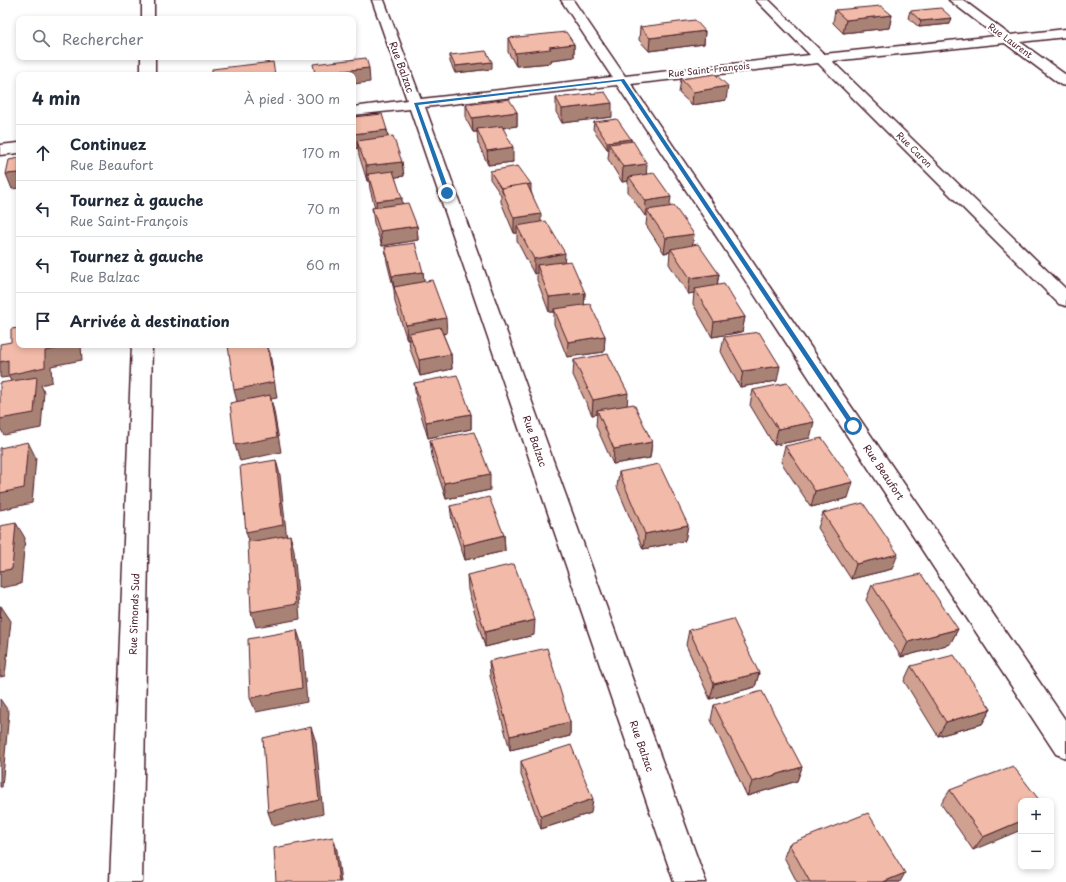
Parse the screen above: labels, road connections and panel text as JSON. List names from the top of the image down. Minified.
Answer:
{"streets":{"street":["Rue Laurent","Rue Balzac","Rue Saint-François","Rue Caron","Rue Beaufort","Rue Simonds Sud"]},"crossings":[["Rue Laurent","Rue Saint-François"],["Rue Balzac","Rue Saint-François"],["Rue Saint-François","Rue Caron"],["Rue Saint-François","Rue Beaufort"]],"page":{"search":"Rechercher","heading":["4 min","À pied · 300 m"],"list":[["Continuez","Rue Beaufort","170 m"],["Tournez à gauche","Rue Saint-François","70 m"],["Tournez à gauche","Rue Balzac","60 m"],"Arrivée à destination"],"map_buttons":["+","−"]}}
